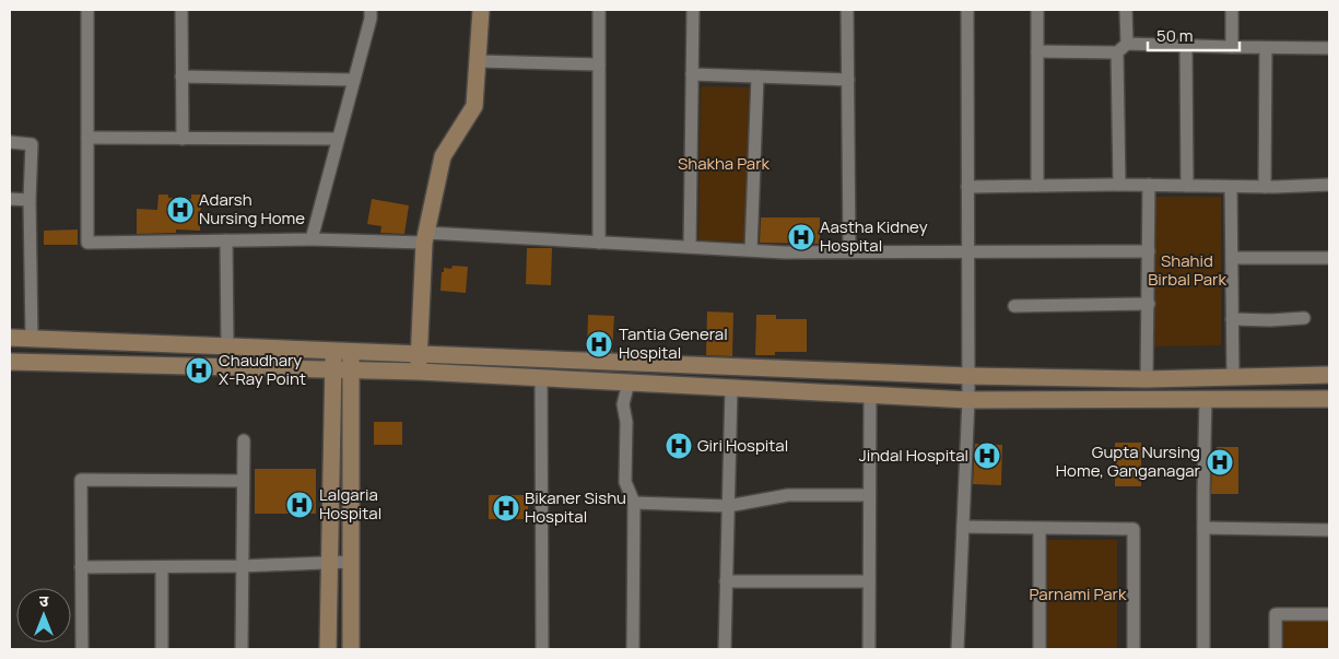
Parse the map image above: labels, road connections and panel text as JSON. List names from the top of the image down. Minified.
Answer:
{"parks":["Shakha Park","Shahid Birbal Park","Parnami Park"],"places":{"hospital":["Adarsh Nursing Home","Aastha Kidney Hospital","Tantia General Hospital","Chaudhary X-Ray Point","Giri Hospital","Jindal Hospital","Gupta Nursing Home, Ganganagar","Lalgaria Hospital","Bikaner Sishu Hospital"]},"scale_bar":"50 m","north":"top"}
